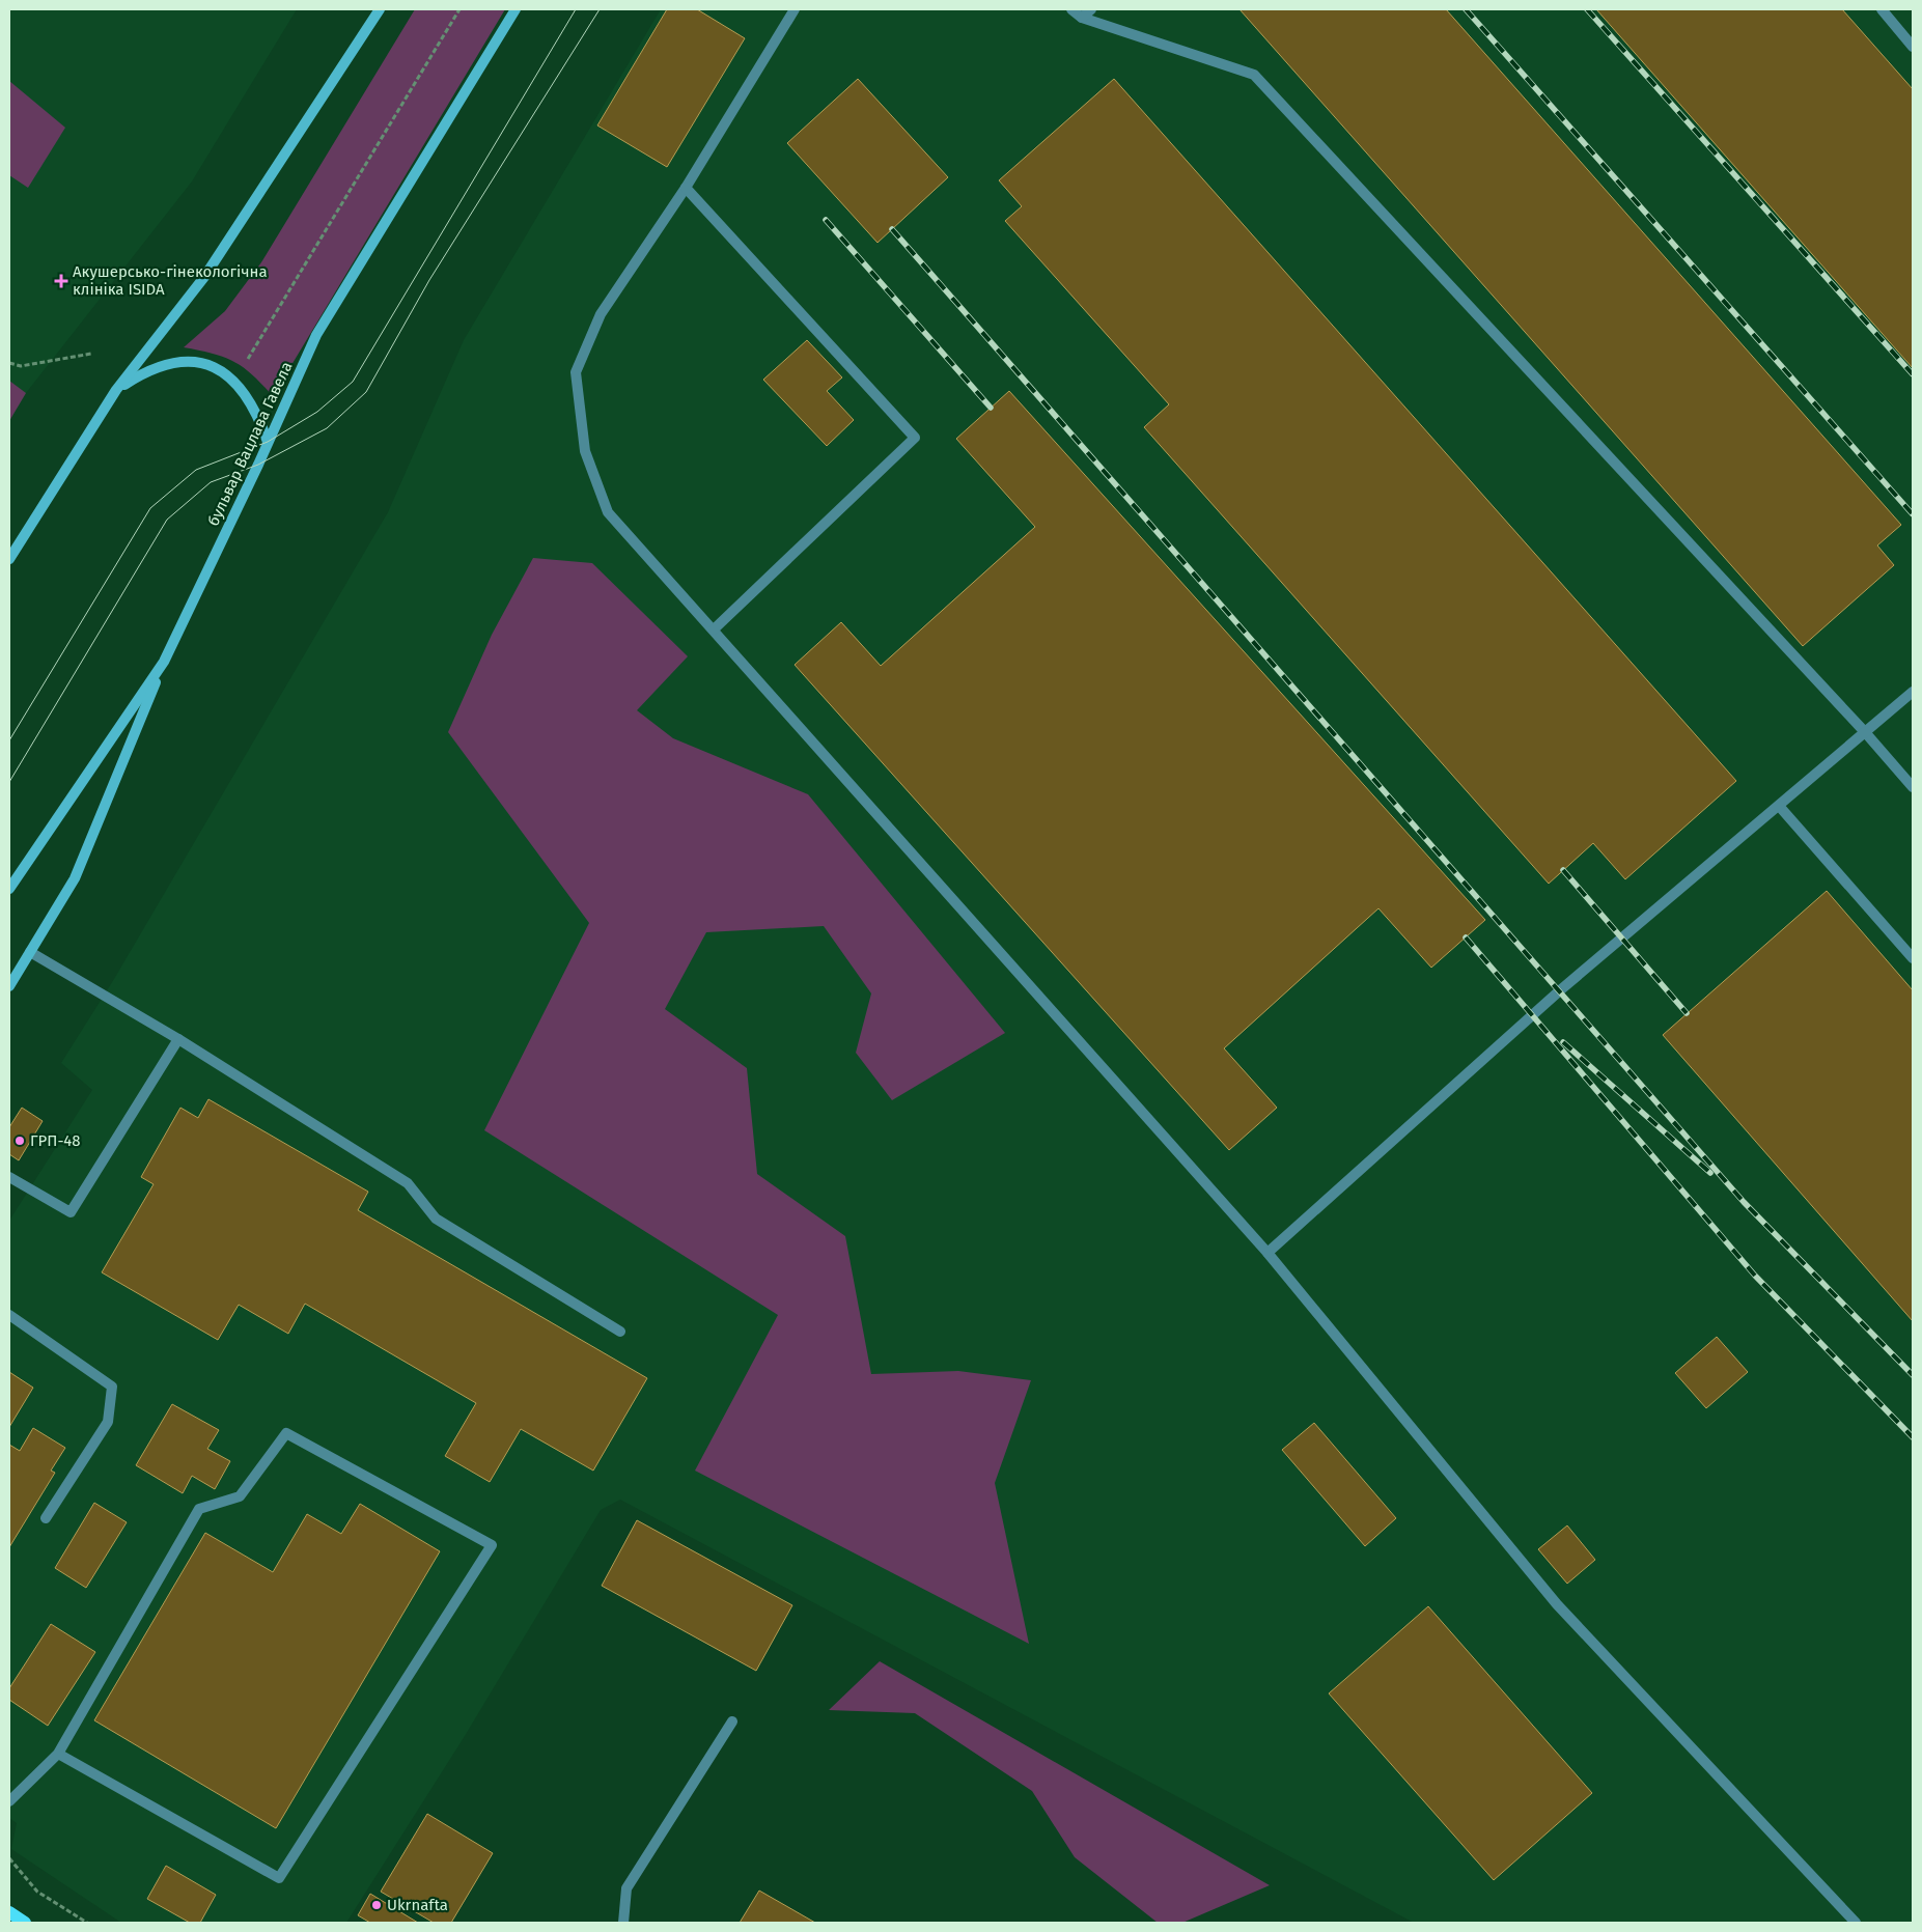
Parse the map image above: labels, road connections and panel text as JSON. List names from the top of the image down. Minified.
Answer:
{"streets":{"main road":["бульвар Вацлава Гавела"]},"places":{"health":["Акушерсько-гінекологічна клініка ISIDA"],"other":["ГРП-48","Ukrnafta"]}}
